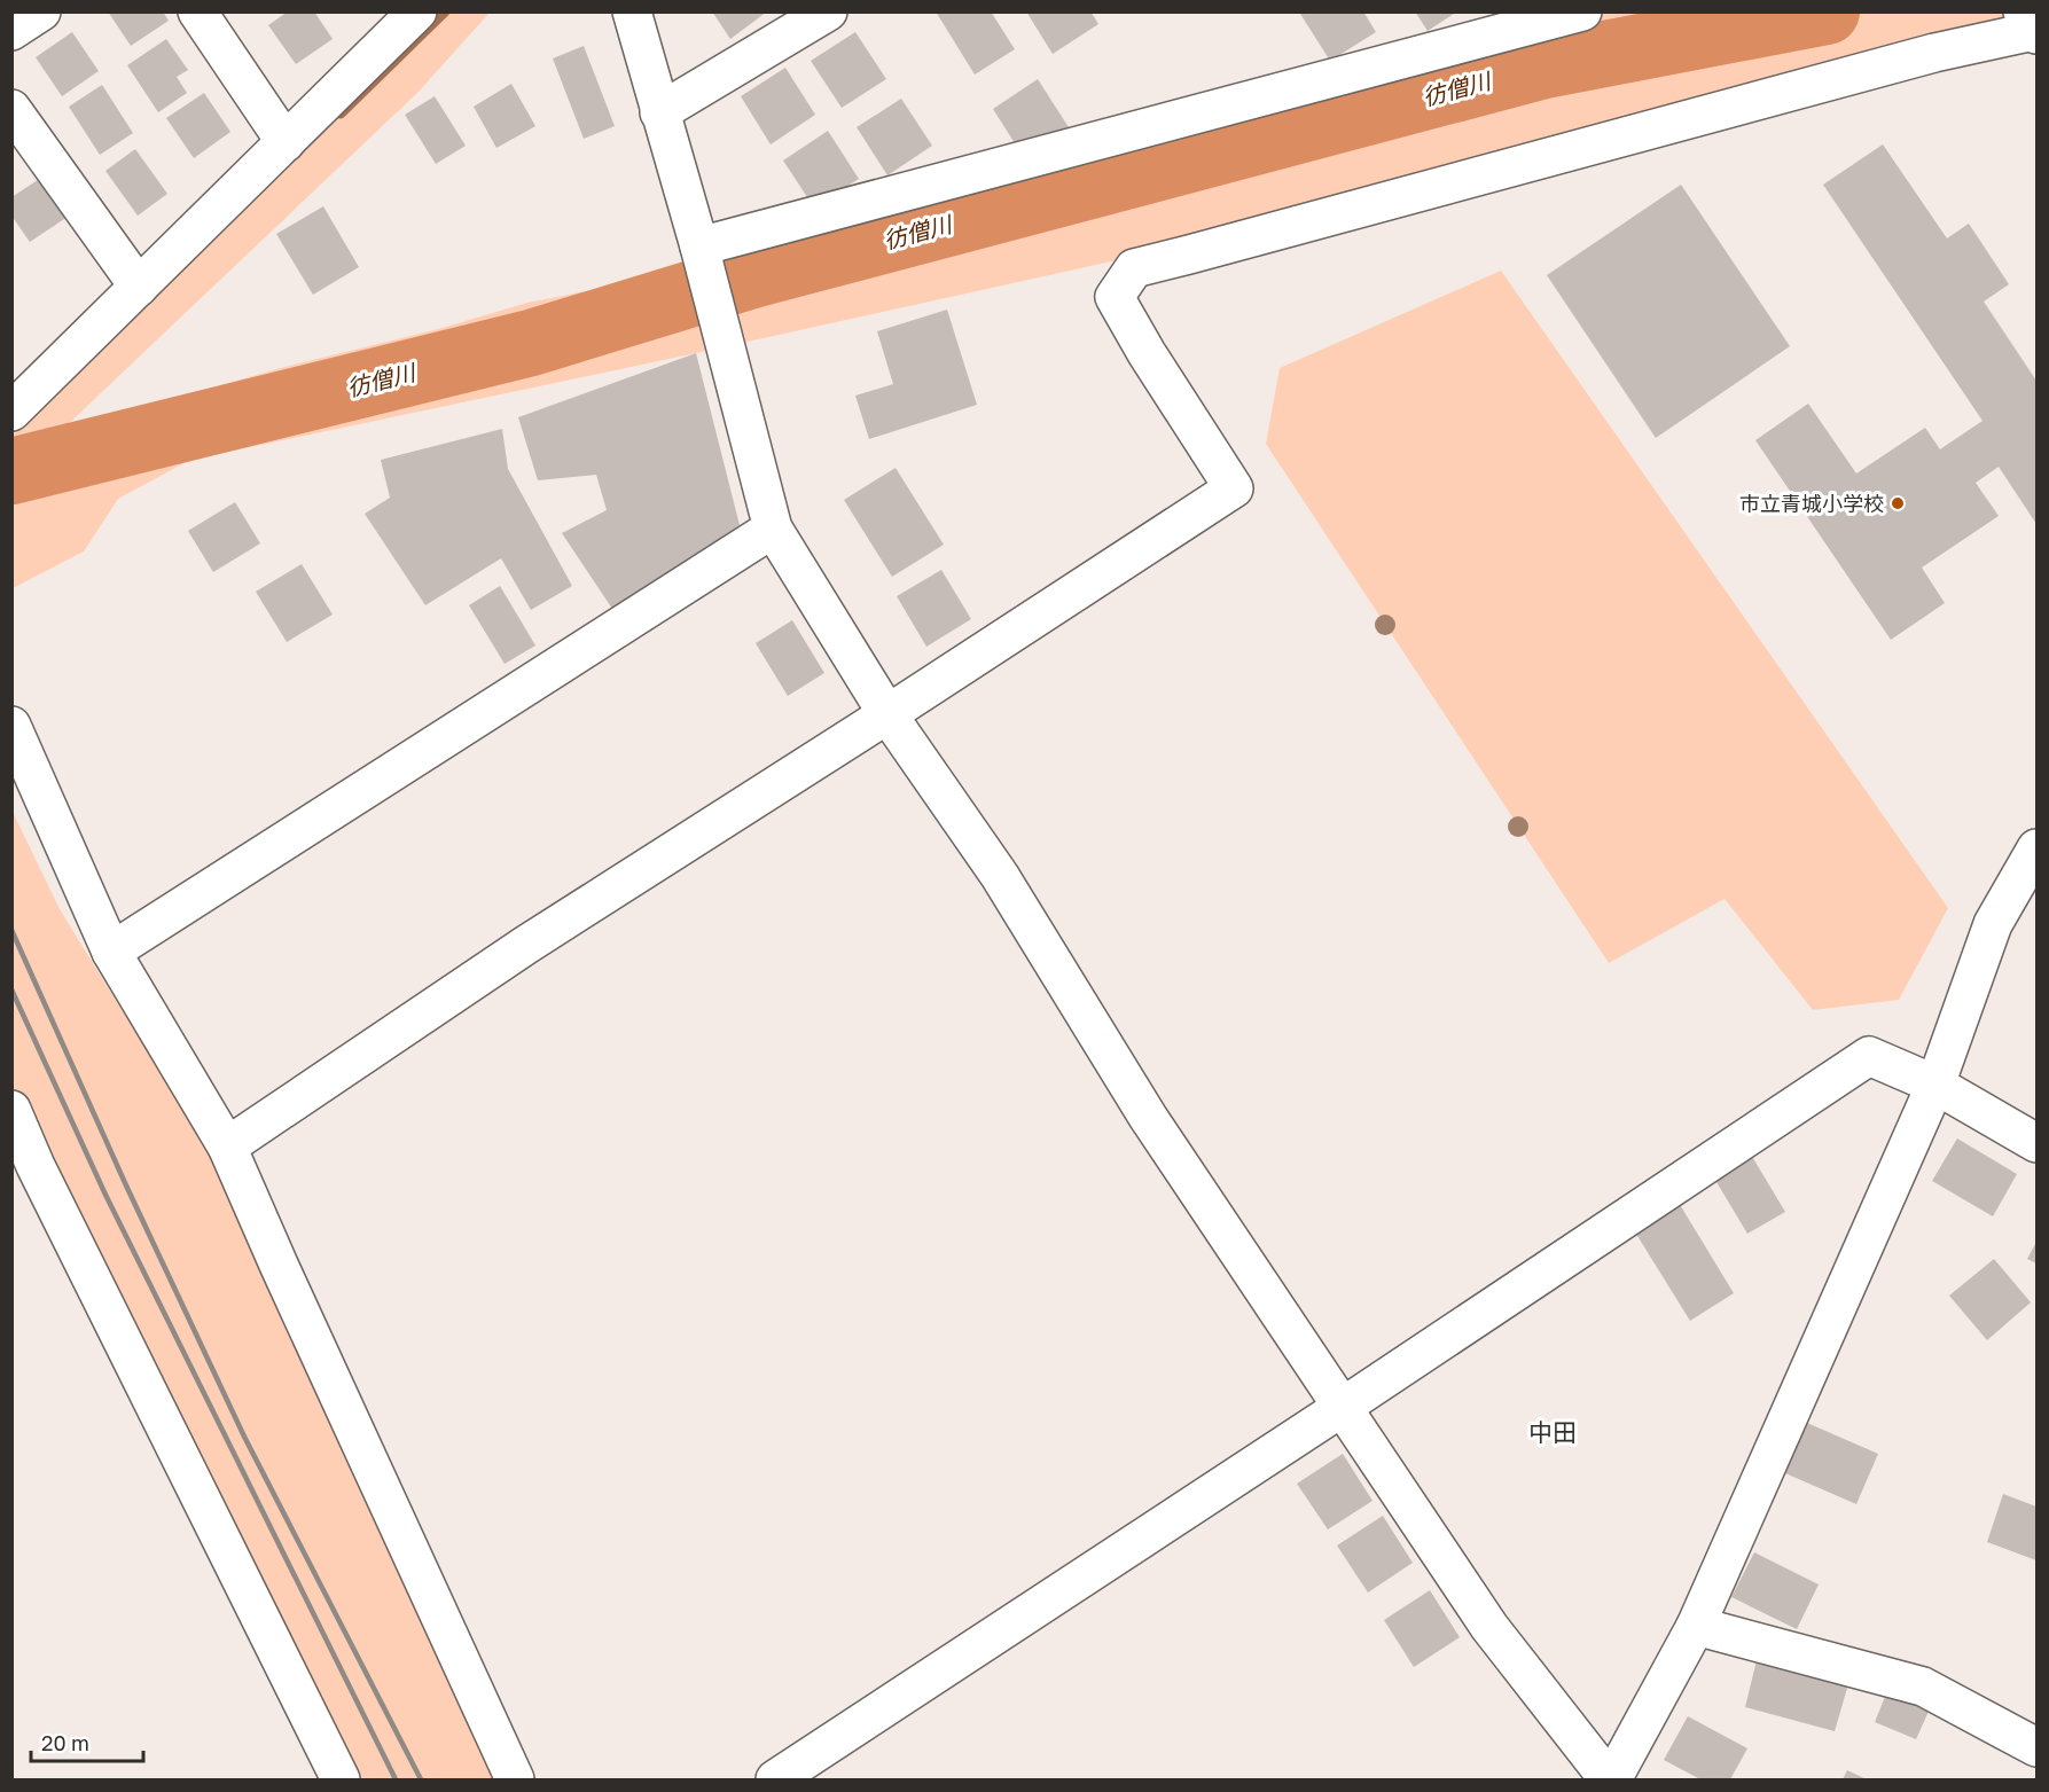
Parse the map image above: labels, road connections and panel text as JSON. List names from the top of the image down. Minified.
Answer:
{"districts":["中田"],"water":["彷僧川"],"places":["市立青城小学校"],"scale_bar":"20 m"}
